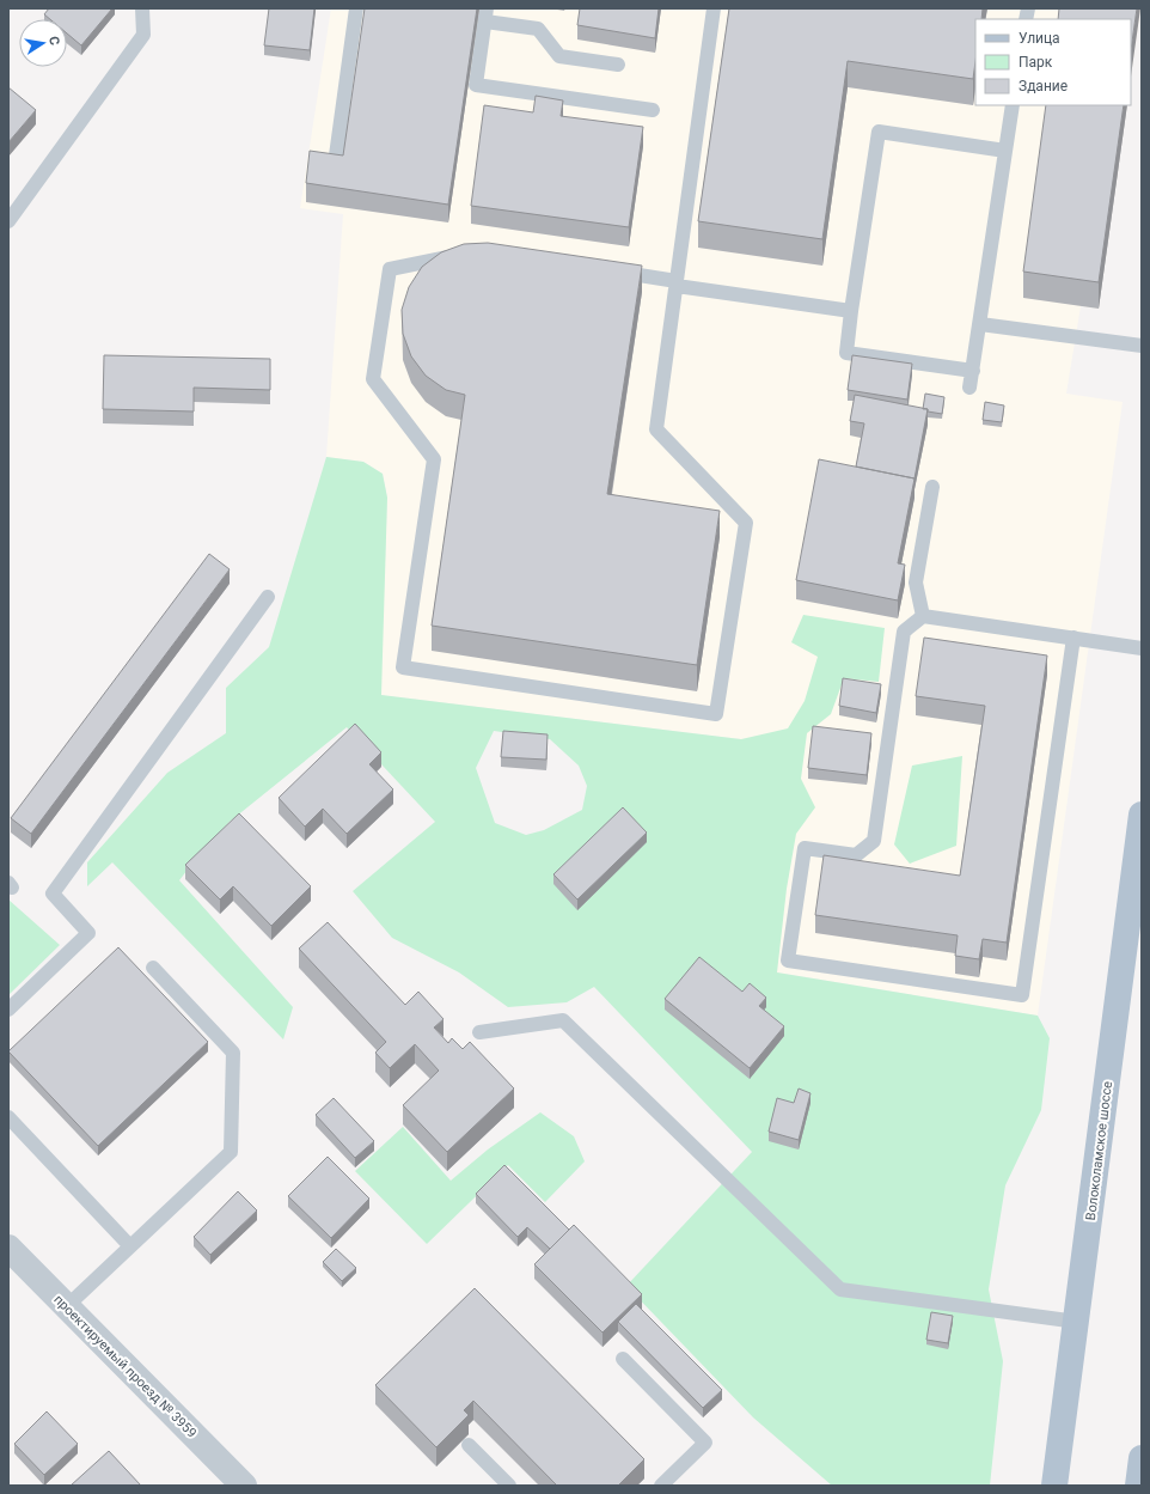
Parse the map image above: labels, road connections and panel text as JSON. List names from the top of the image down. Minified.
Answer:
{"streets":{"main road":["Волоколамское шоссе"],"street":["проектируемый проезд № 3959"]},"legend":["Улица","Парк","Здание"],"north":"right"}
